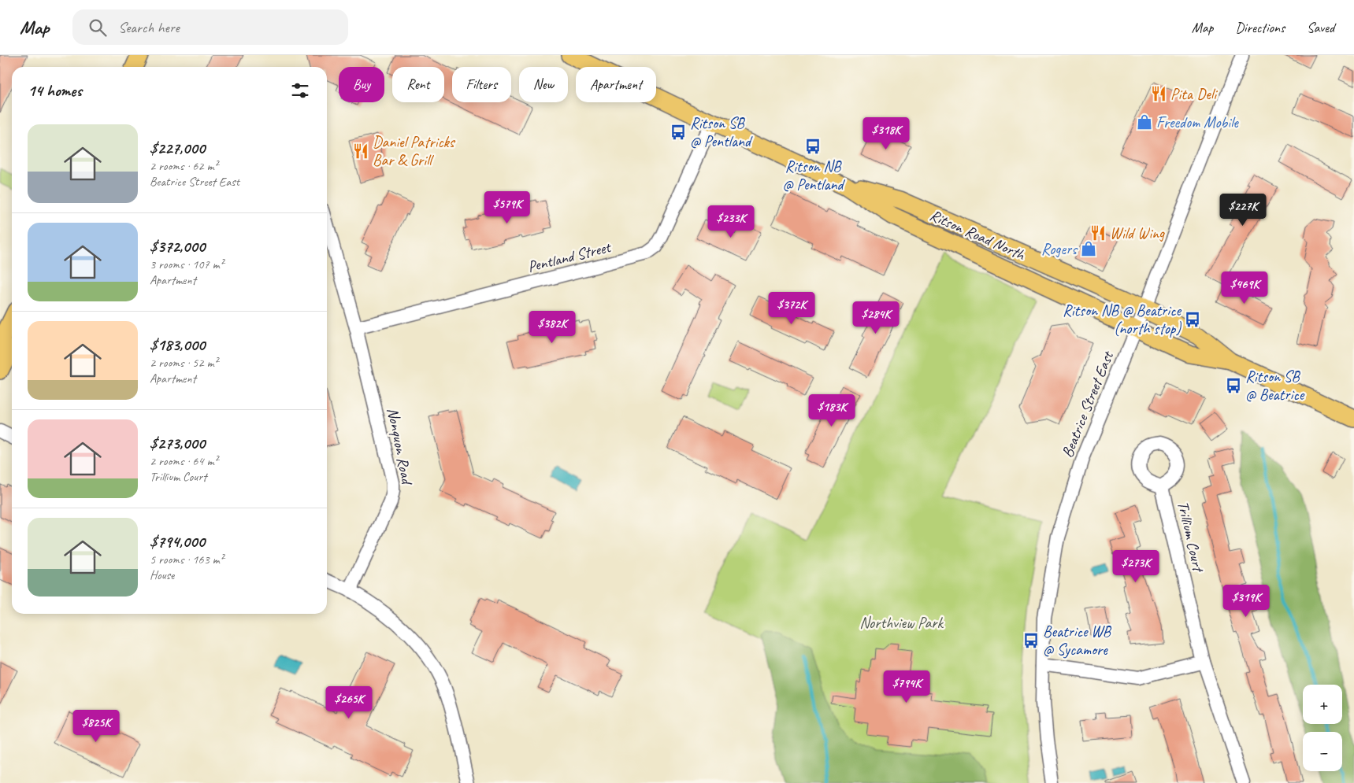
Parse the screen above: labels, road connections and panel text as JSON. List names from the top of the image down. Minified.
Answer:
{"streets":{"main road":["Ritson Road North"],"street":["Pentland Street","Beatrice Street East","Nonquon Road","Trillium Court"]},"crossings":[["Ritson Road North","Pentland Street"],["Ritson Road North","Beatrice Street East"],["Pentland Street","Nonquon Road"]],"parks":["Northview Park"],"places":{"restaurant":["Pita Deli","Daniel Patricks Bar & Grill","Wild Wing"],"shop":["Freedom Mobile","Rogers"],"bus stop":["Ritson SB @ Pentland","Ritson NB @ Pentland","Ritson NB @ Beatrice (north stop)","Ritson SB @ Beatrice","Beatrice WB @ Sycamore"]},"page":{"header":"Map","search":"Search here","nav":["Map","Directions","Saved"],"chip":["Buy","Rent","Filters","New","Apartment"],"heading":"14 homes","list":[{"name":"$227,000","note":"2 rooms · 62 m² · Beatrice Street East"},{"name":"$372,000","note":"3 rooms · 107 m² · Apartment"},{"name":"$183,000","note":"2 rooms · 52 m² · Apartment"},{"name":"$273,000","note":"2 rooms · 64 m² · Trillium Court"},{"name":"$794,000","note":"5 rooms · 163 m² · House"}],"price":["$318K","$579K","$227K","$233K","$469K","$372K","$284K","$382K","$183K","$273K","$319K","$794K","$265K","$825K"],"map_buttons":["+","−"]}}
